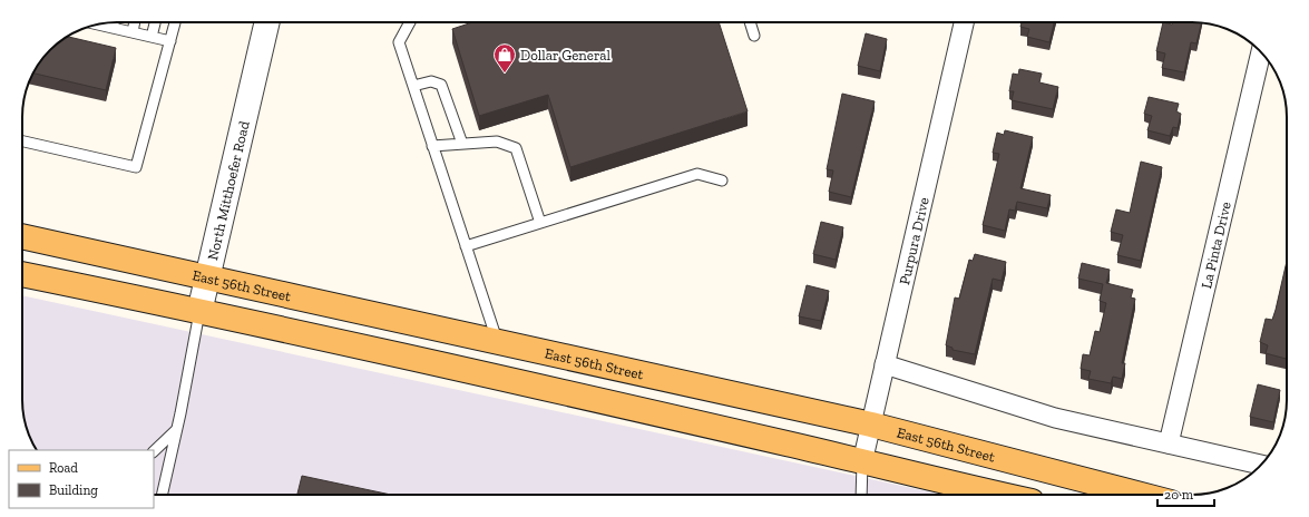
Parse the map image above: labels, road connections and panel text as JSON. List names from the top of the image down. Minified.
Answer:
{"streets":{"main road":["East 56th Street"],"street":["North Mitthoefer Road","Purpura Drive","La Pinta Drive"]},"crossings":[["North Mitthoefer Road","East 56th Street"],["Purpura Drive","East 56th Street"]],"places":{"shop":["Dollar General"]},"legend":["Road","Building"],"scale_bar":"20 m"}
